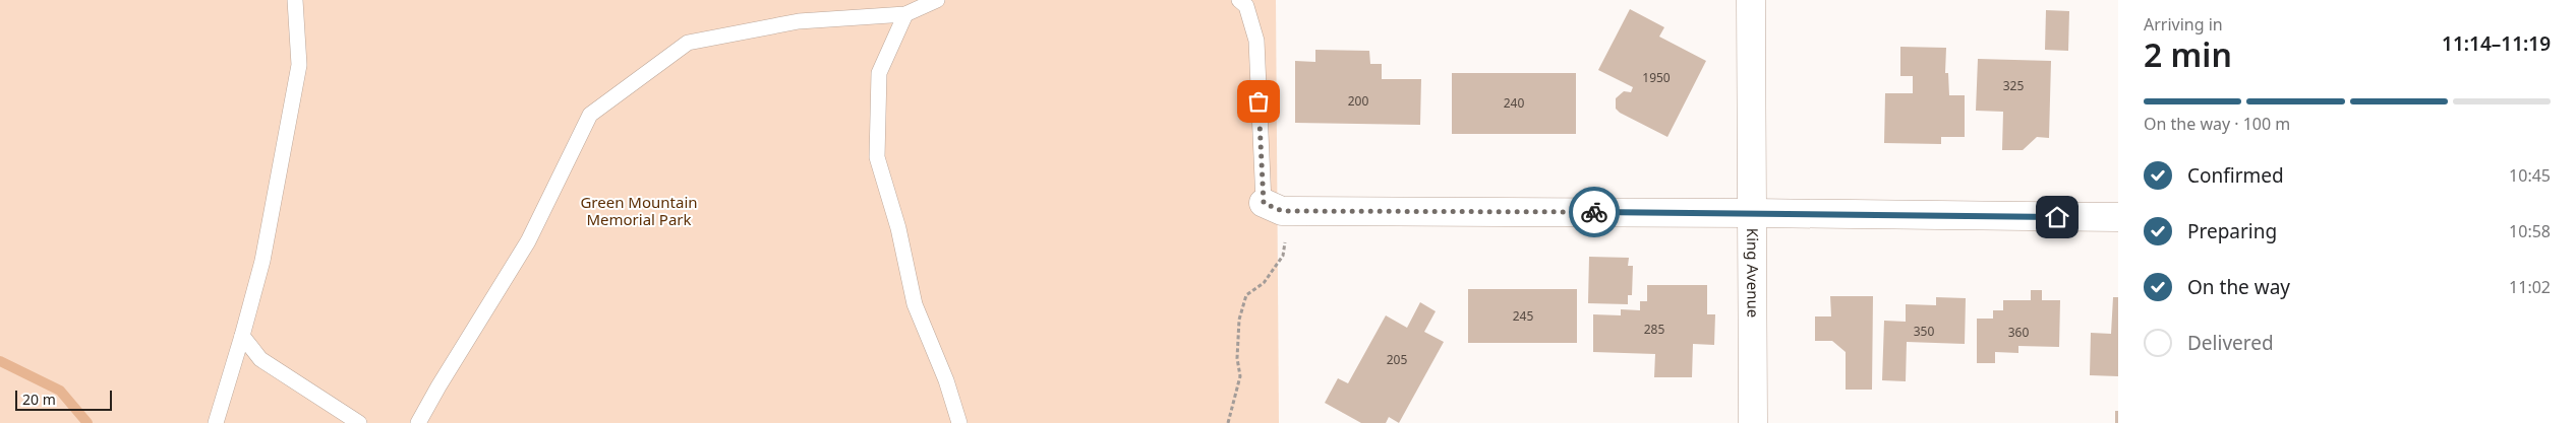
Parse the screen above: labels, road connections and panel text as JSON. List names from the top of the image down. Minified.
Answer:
{"streets":{"street":["King Avenue"]},"parks":["Green Mountain Memorial Park"],"house_numbers":["1950","325","200","240","245","285","350","360","205"],"scale_bar":"20 m","page":{"heading":["2 min","Arriving in","11:14–11:19"],"bar":"On the way · 100 m","list":[["Confirmed","10:45"],["Preparing","10:58"],["On the way","11:02"],"Delivered"],"scale":"20 m"}}
